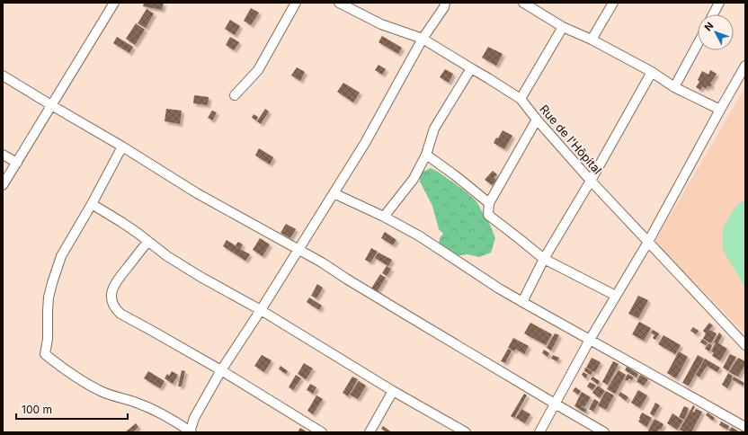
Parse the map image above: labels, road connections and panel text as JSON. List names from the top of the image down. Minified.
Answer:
{"streets":{"street":["Rue de l'Hôpital"]},"scale_bar":"100 m","north":"top left"}
